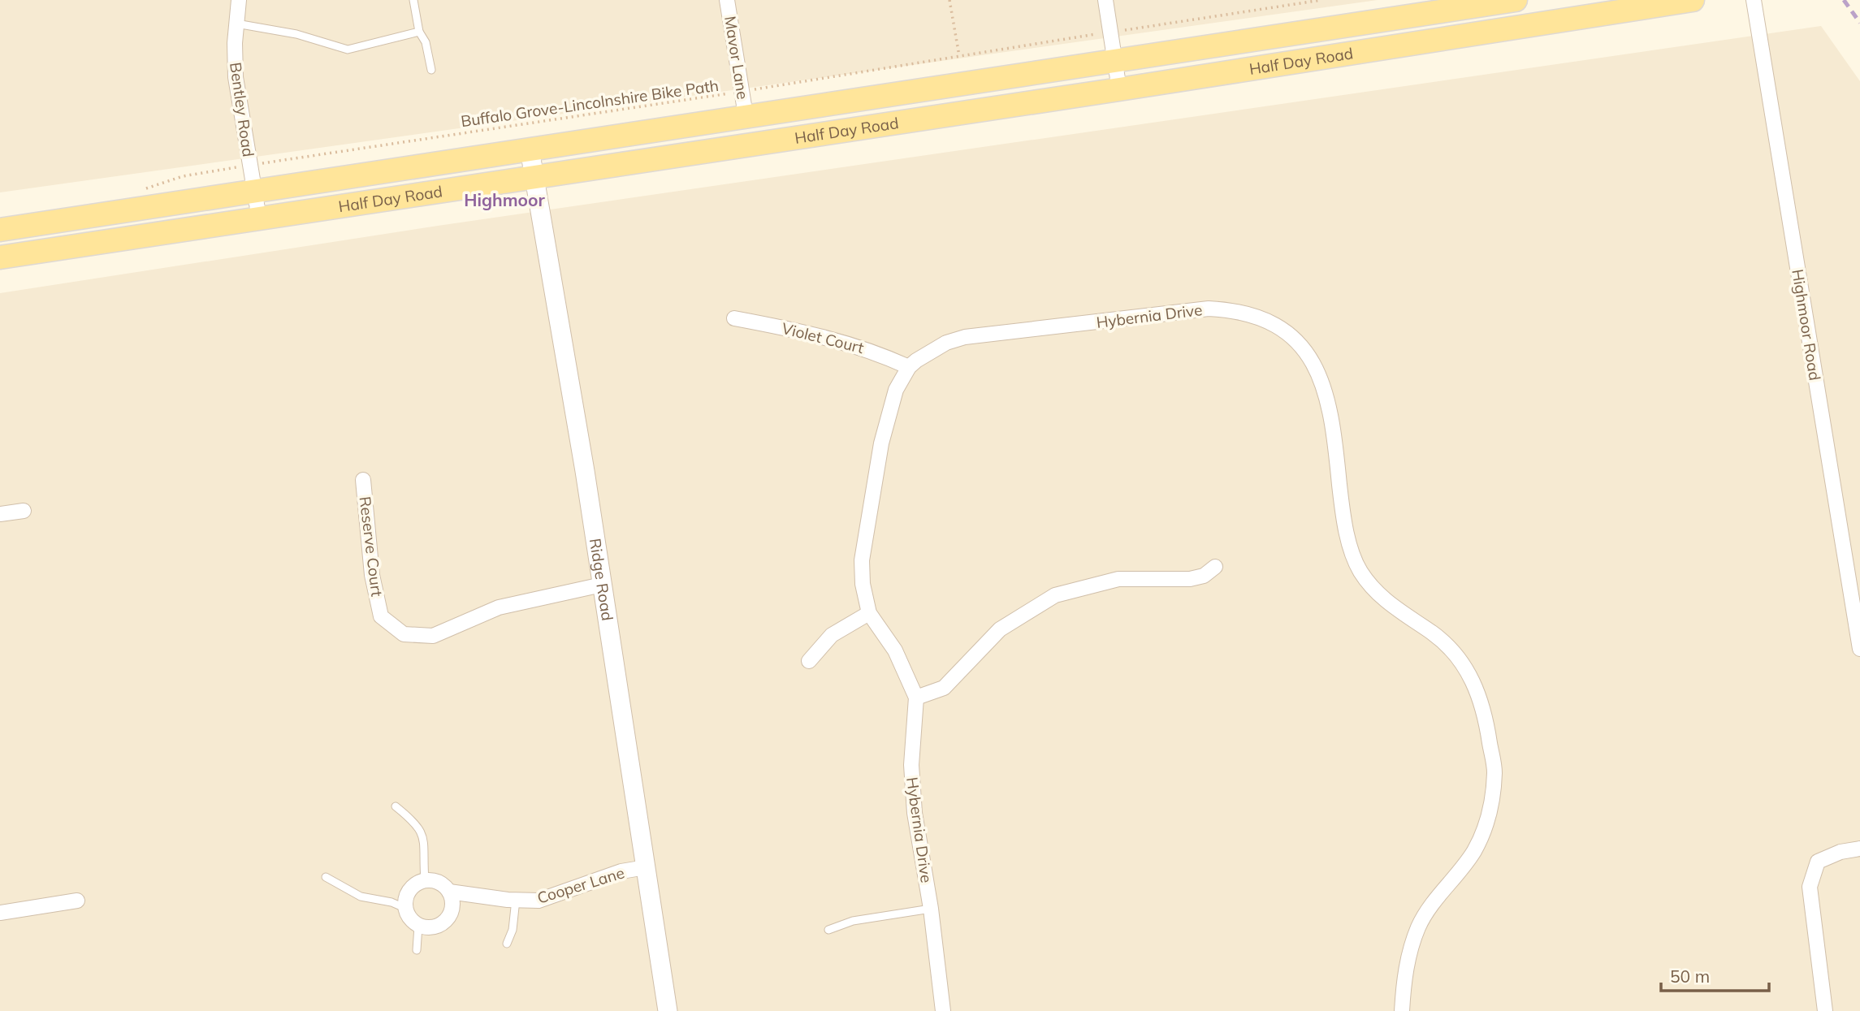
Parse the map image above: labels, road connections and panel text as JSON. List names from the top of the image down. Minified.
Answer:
{"streets":{"main road":["Half Day Road"],"street":["Mavor Lane","Bentley Road","Hybernia Drive","Highmoor Road","Violet Court","Reserve Court","Ridge Road","Cooper Lane"],"path":["Buffalo Grove-Lincolnshire Bike Path"]},"crossings":[["Mavor Lane","Half Day Road"],["Mavor Lane","Buffalo Grove-Lincolnshire Bike Path"],["Half Day Road","Bentley Road"],["Half Day Road","Ridge Road"],["Buffalo Grove-Lincolnshire Bike Path","Bentley Road"],["Hybernia Drive","Violet Court"],["Reserve Court","Ridge Road"],["Ridge Road","Cooper Lane"]],"districts":["Highmoor"],"scale_bar":"50 m"}
